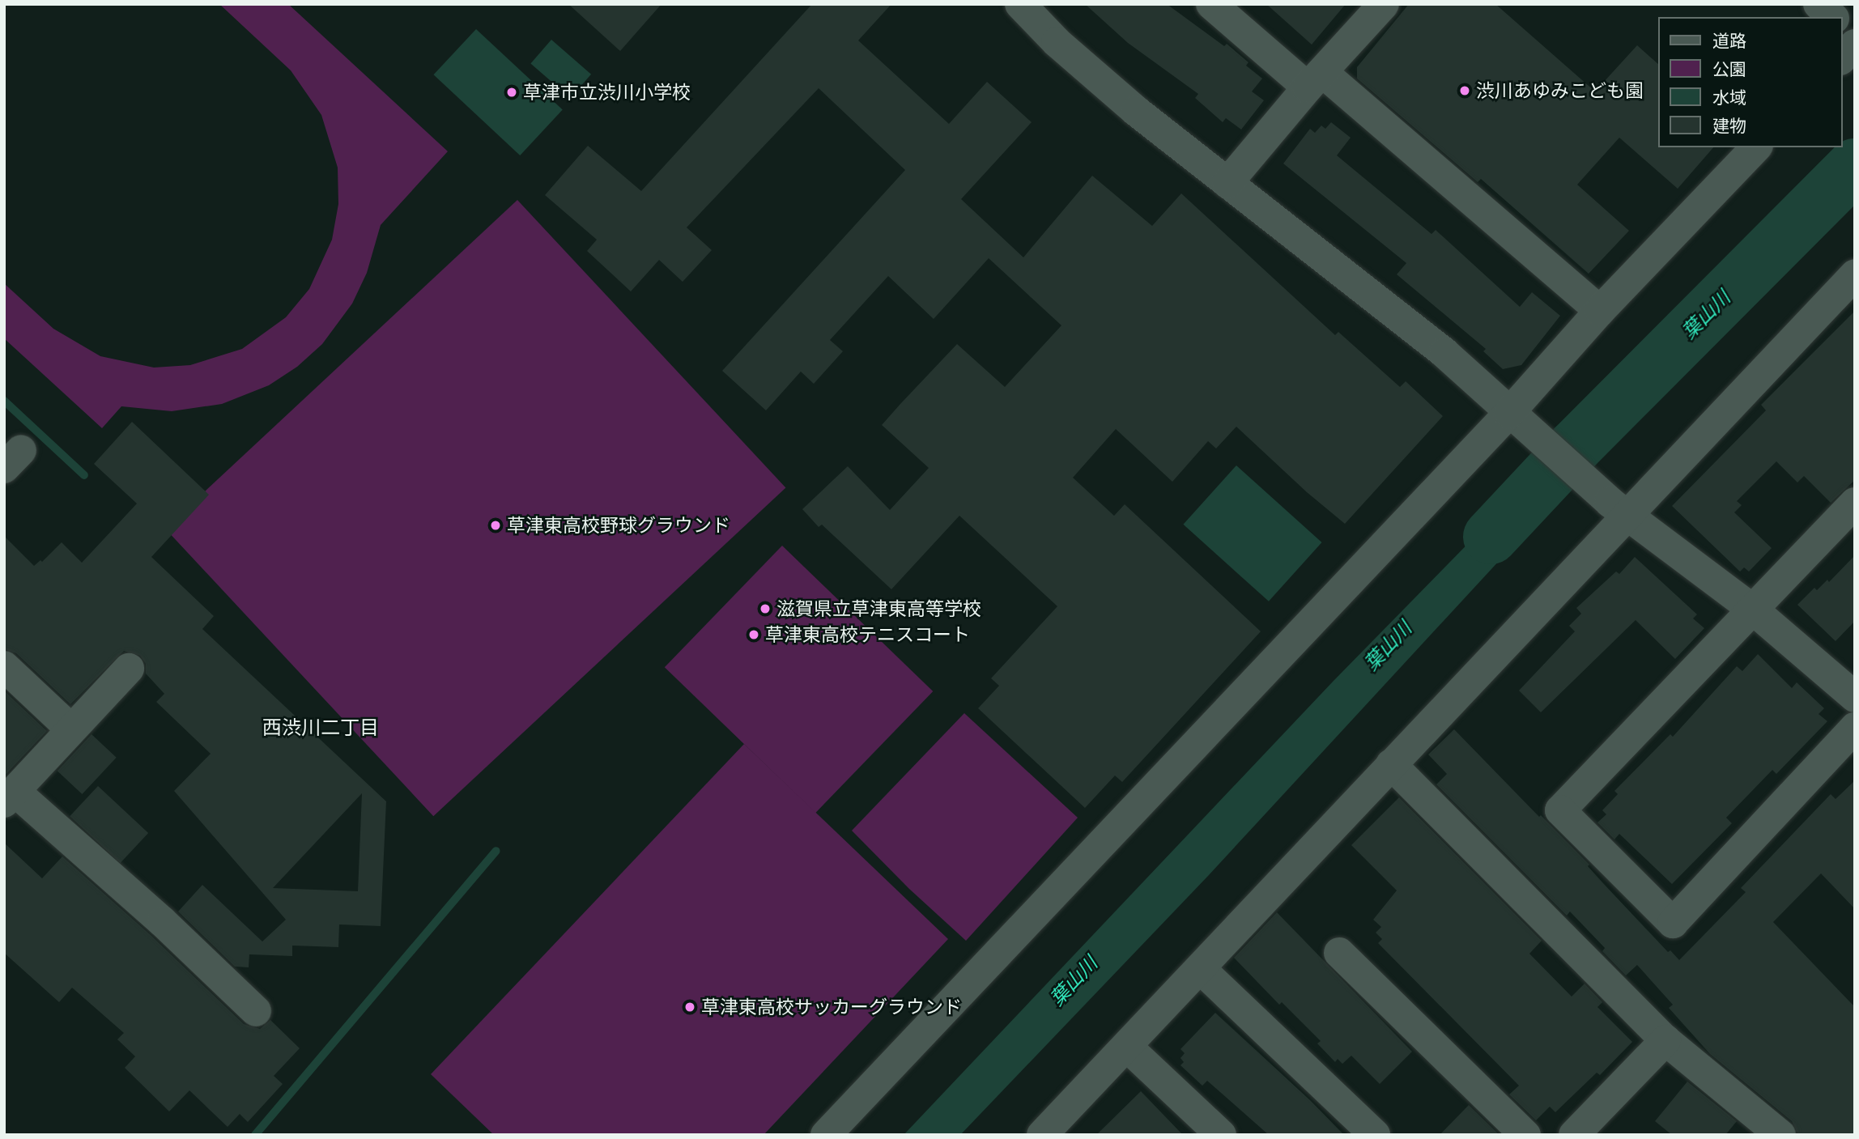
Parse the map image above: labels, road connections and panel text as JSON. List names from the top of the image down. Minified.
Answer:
{"districts":["西渋川二丁目"],"water":["葉山川"],"places":["渋川あゆみこども園","草津市立渋川小学校","草津東高校野球グラウンド","滋賀県立草津東高等学校","草津東高校テニスコート","草津東高校サッカーグラウンド"],"legend":["道路","公園","水域","建物"]}
